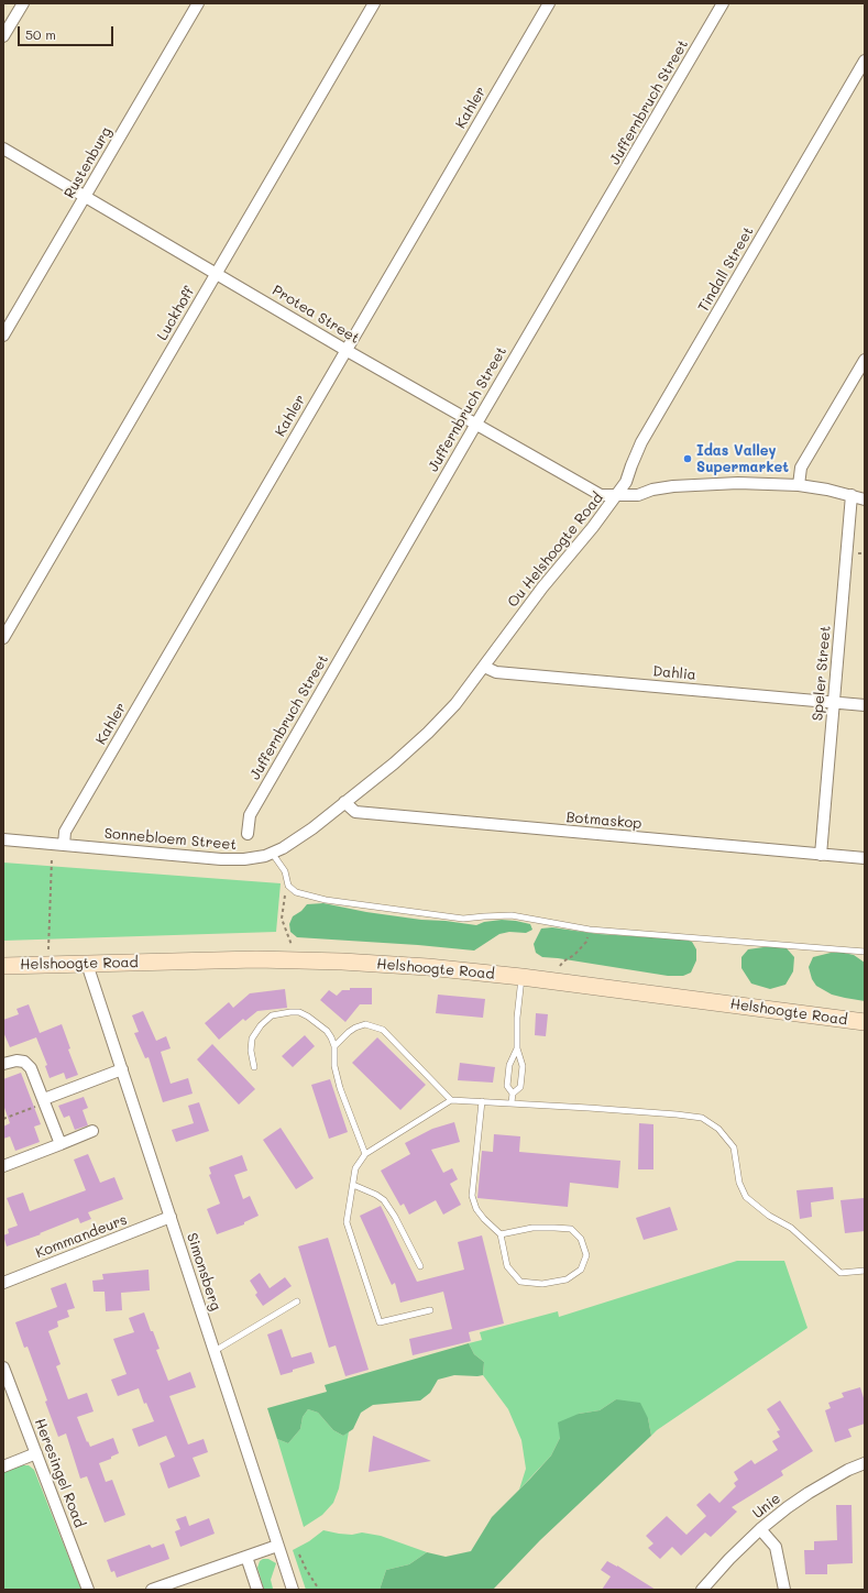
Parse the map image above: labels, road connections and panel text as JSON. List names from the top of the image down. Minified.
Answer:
{"streets":{"main road":["Helshoogte Road"],"street":["Juffernbruch Street","Kahler","Rustenburg","Tindall Street","Luckhoff","Protea Street","Ou Helshoogte Road","Dahlia","Speler Street","Botmaskop","Sonnebloem Street","Kommandeurs","Simonsberg","Heresingel Road","Unie"]},"crossings":[["Juffernbruch Street","Protea Street"],["Kahler","Protea Street"],["Kahler","Sonnebloem Street"],["Rustenburg","Protea Street"],["Tindall Street","Protea Street"],["Tindall Street","Ou Helshoogte Road"],["Luckhoff","Protea Street"],["Protea Street","Ou Helshoogte Road"],["Ou Helshoogte Road","Dahlia"],["Ou Helshoogte Road","Speler Street"],["Ou Helshoogte Road","Botmaskop"],["Ou Helshoogte Road","Sonnebloem Street"],["Dahlia","Speler Street"],["Speler Street","Botmaskop"],["Botmaskop","Sonnebloem Street"],["Helshoogte Road","Simonsberg"],["Kommandeurs","Simonsberg"]],"places":["Idas Valley Supermarket"],"scale_bar":"50 m"}
